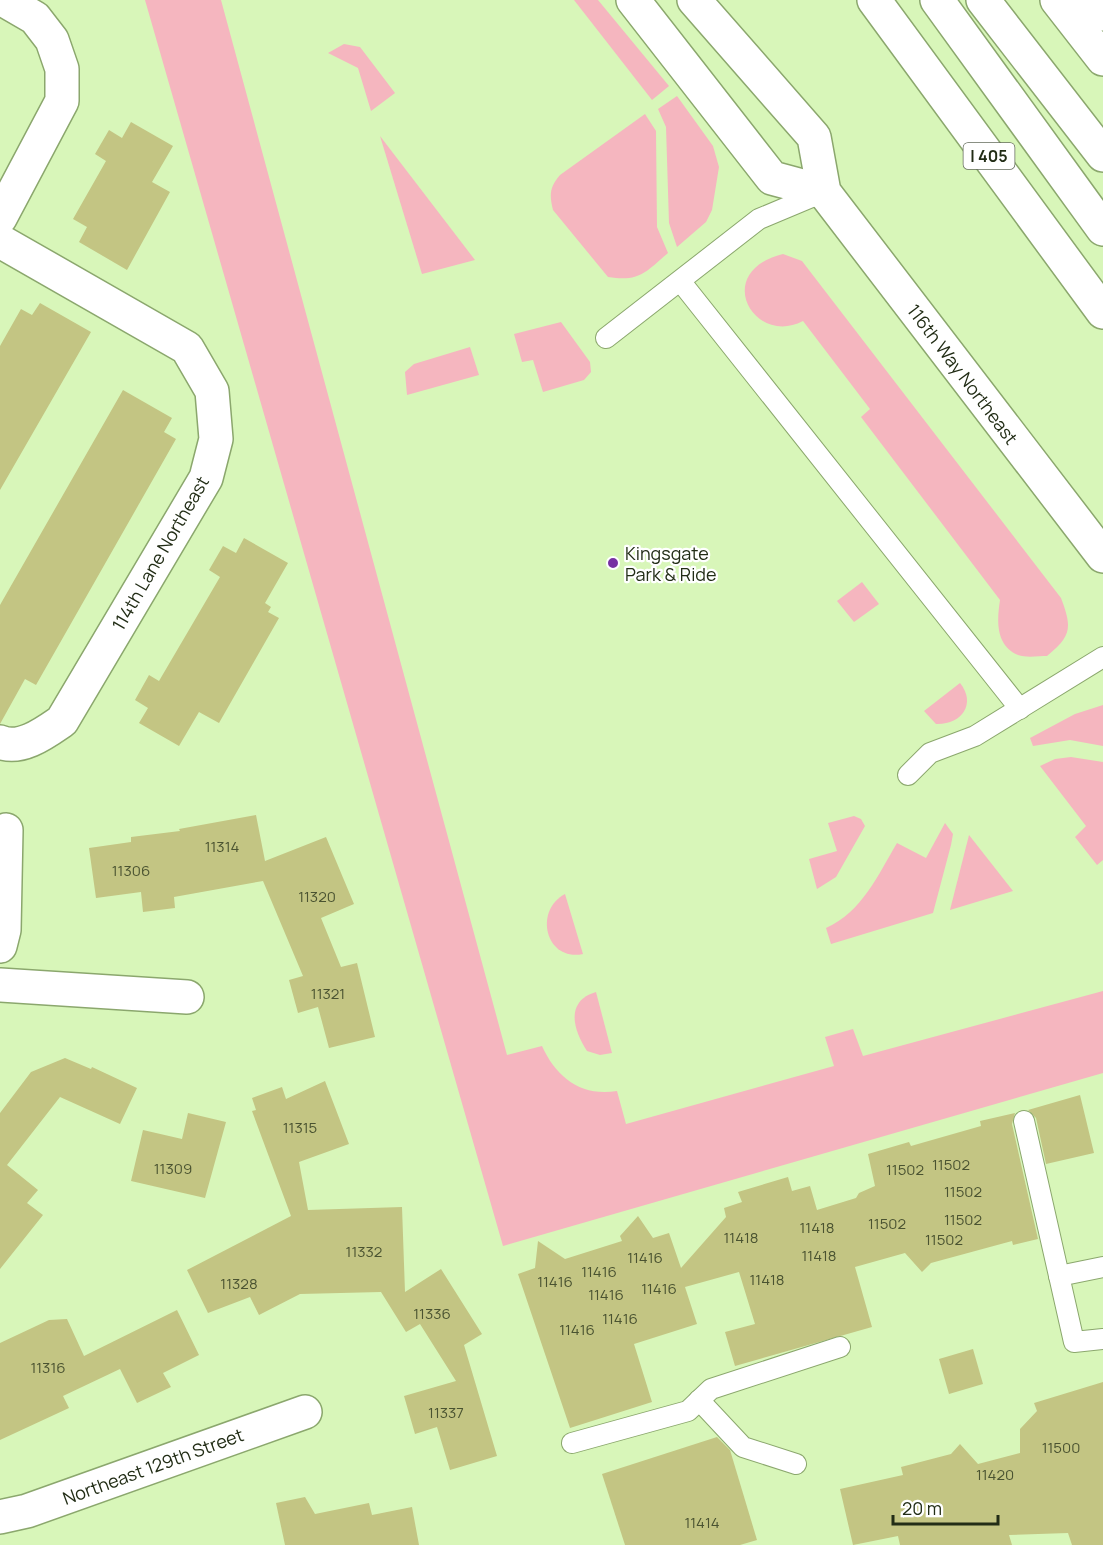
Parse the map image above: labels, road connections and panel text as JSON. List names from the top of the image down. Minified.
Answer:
{"streets":{"main road":["I 405","116th Way Northeast","114th Lane Northeast","Northeast 129th Street"]},"places":["Kingsgate Park & Ride"],"house_numbers":["11314","11306","11320","11321","11315","11502","11309","11502","11502","11502","11502","11418","11418","11502","11332","11418","11416","11416","11418","11416","11328","11416","11416","11336","11416","11416","11316","11337","11500","11420","11414"],"scale_bar":"20 m"}
